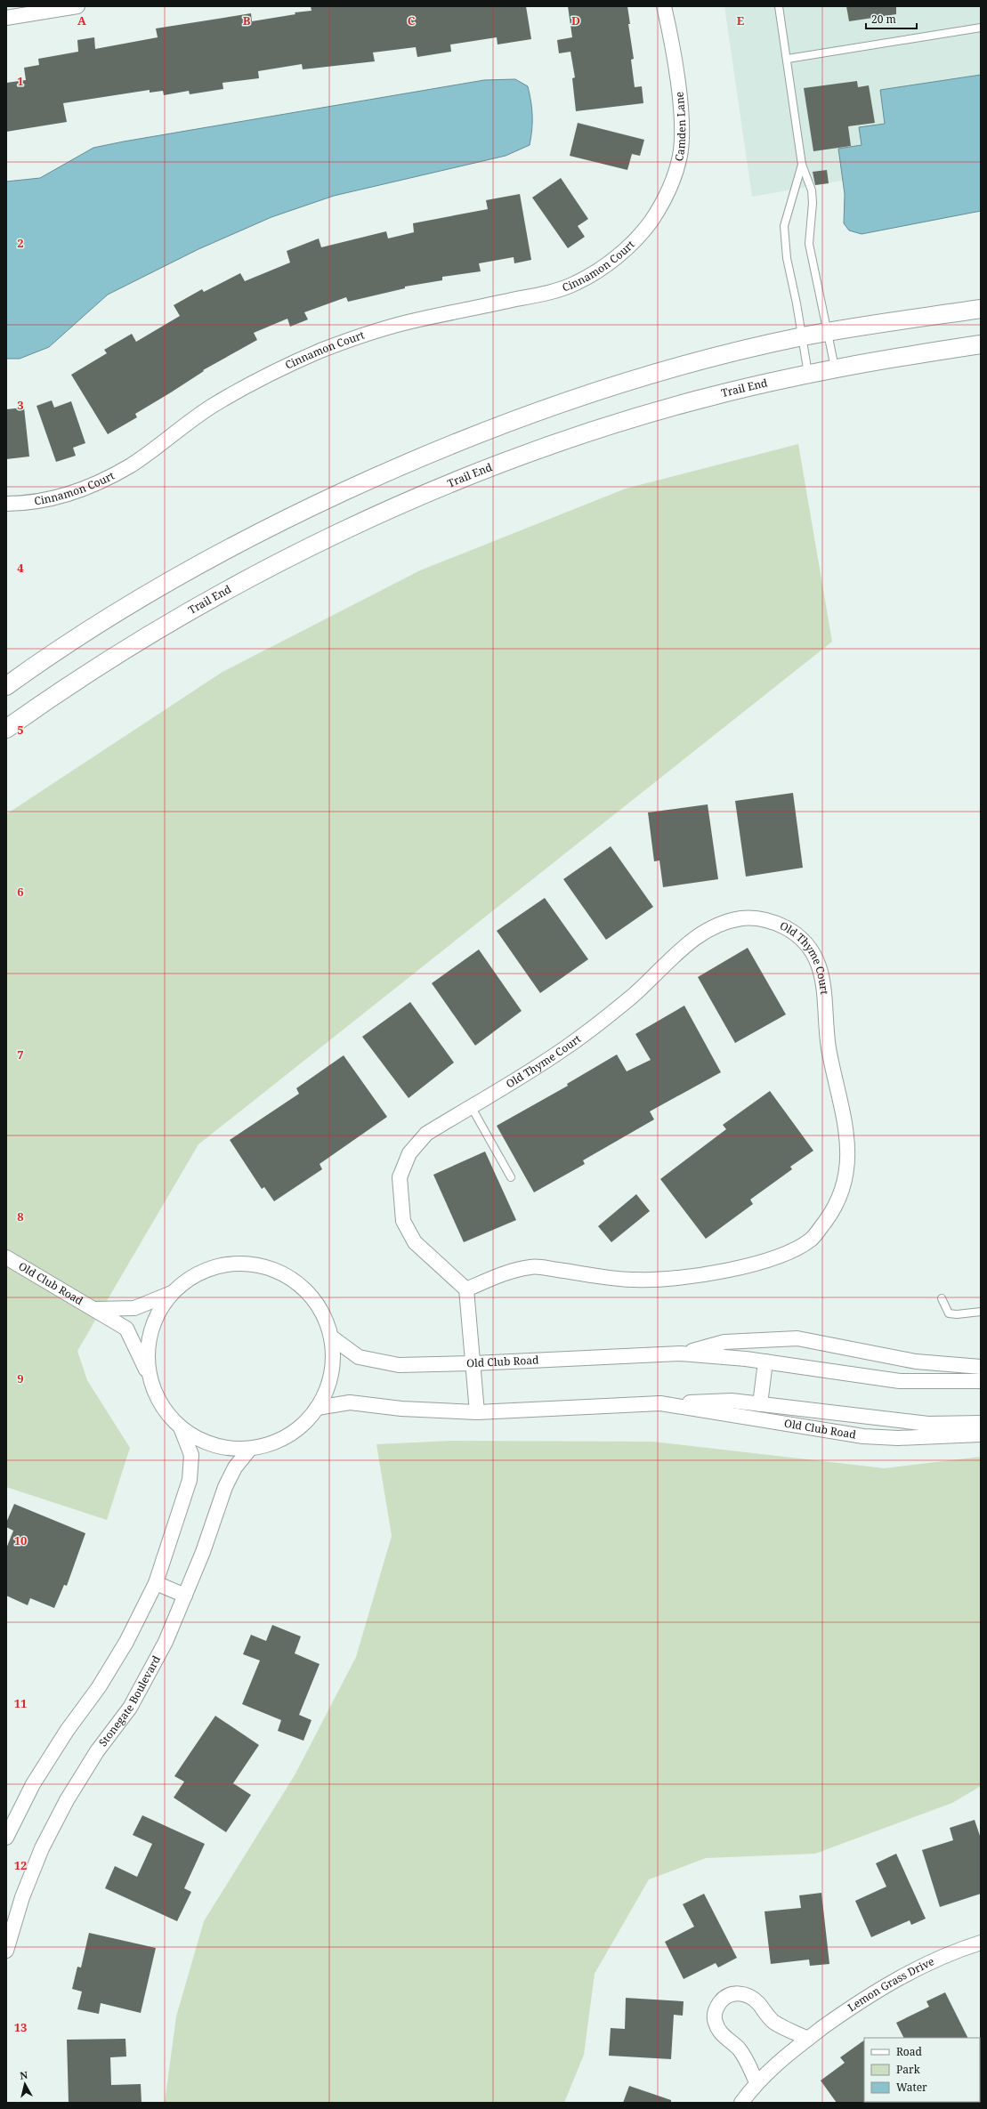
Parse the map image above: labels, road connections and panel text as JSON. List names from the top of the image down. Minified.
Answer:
{"streets":{"street":["Camden Lane","Cinnamon Court","Trail End","Old Thyme Court","Old Club Road","Stonegate Boulevard","Lemon Grass Drive"]},"crossings":[["Camden Lane","Cinnamon Court"]],"legend":["Road","Park","Water"],"scale_bar":"20 m","north":"top","grid":{"columns":["A","B","C","D","E"],"rows":["1","2","3","4","5","6","7","8","9","10","11","12","13"]}}
